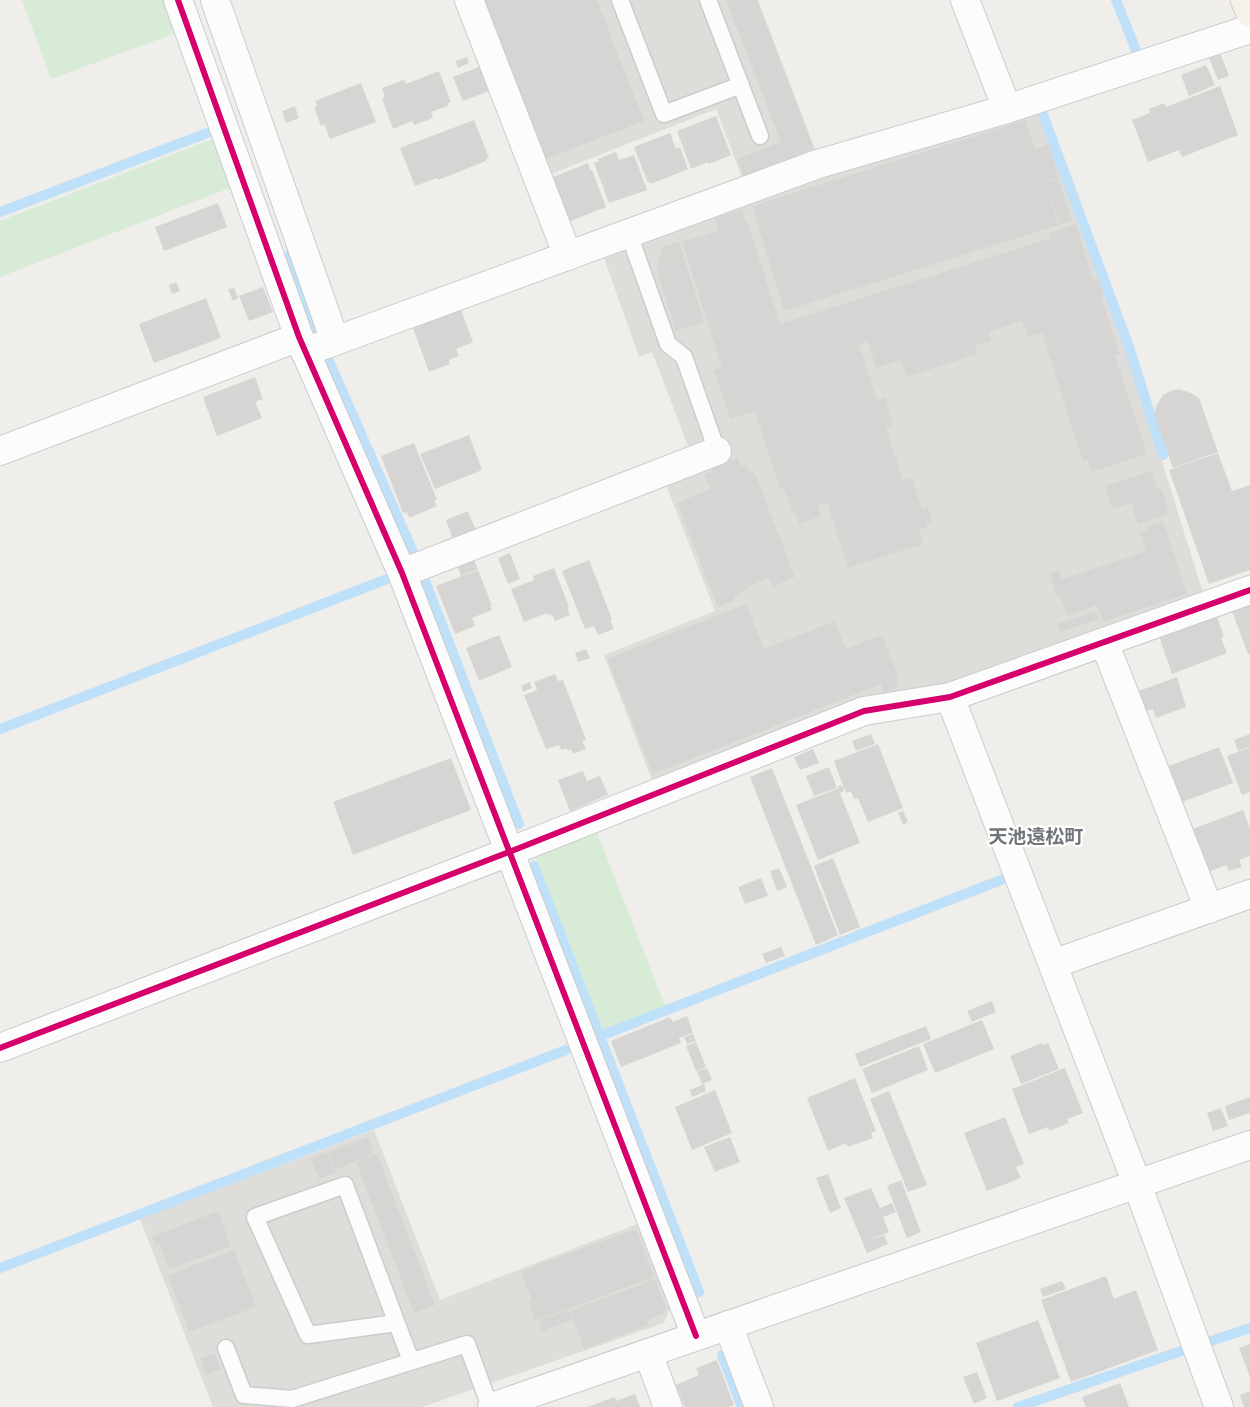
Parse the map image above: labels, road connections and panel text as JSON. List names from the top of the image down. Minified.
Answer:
{"districts":["天池遠松町"]}
